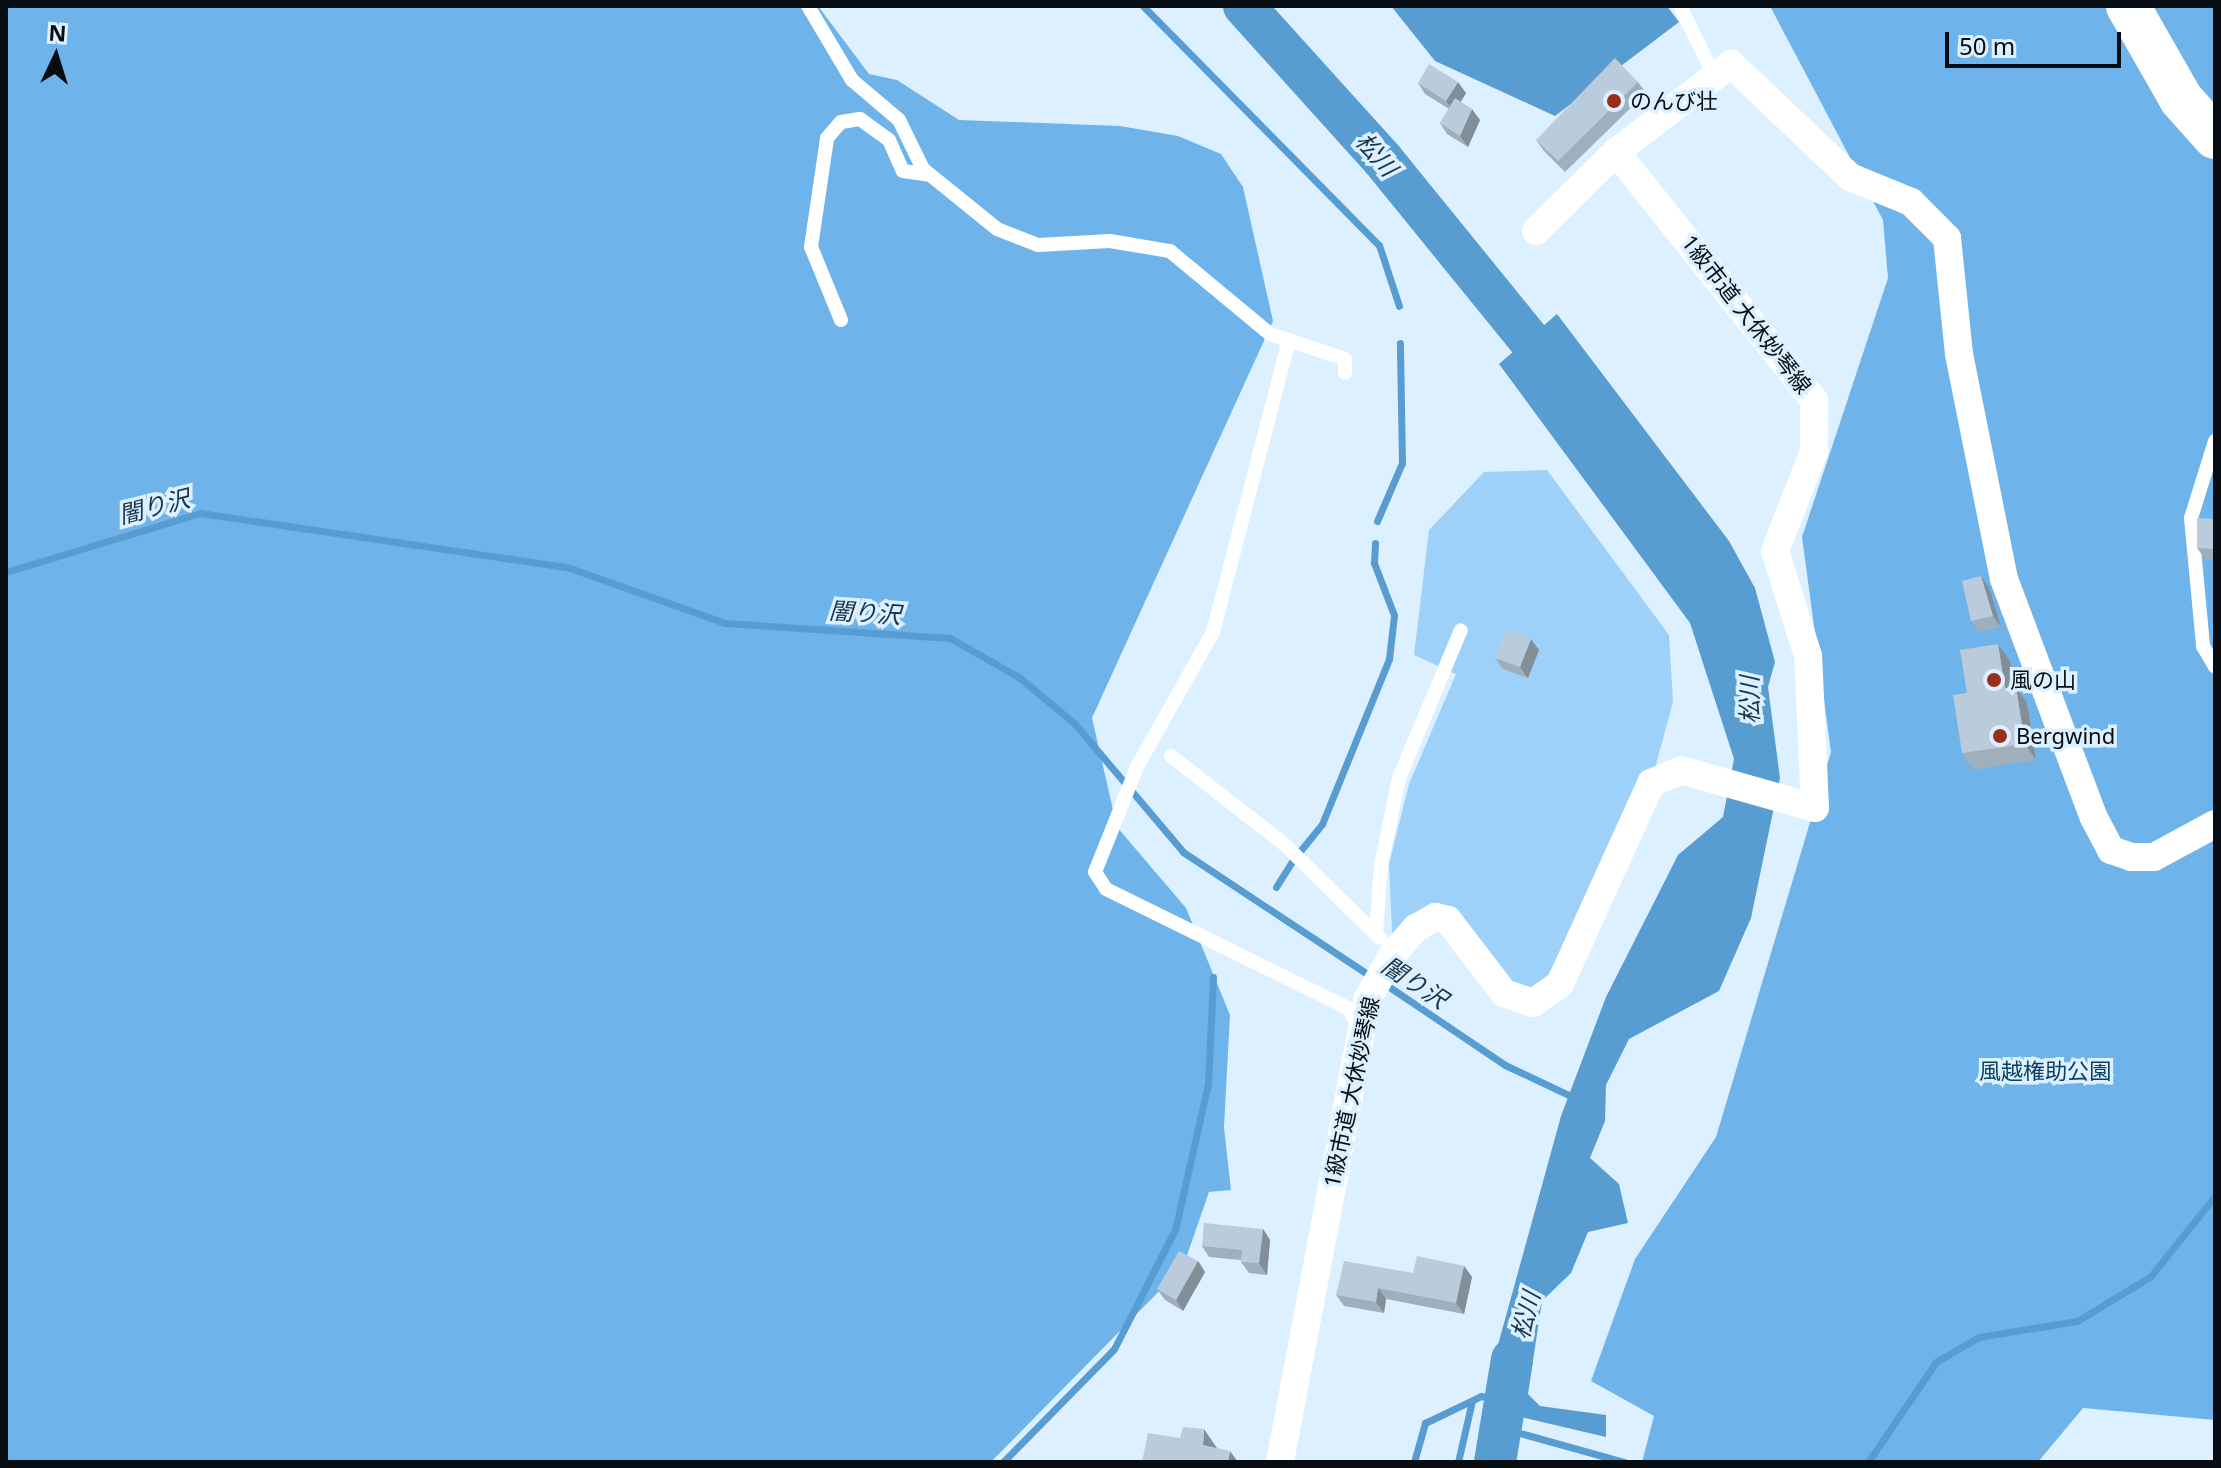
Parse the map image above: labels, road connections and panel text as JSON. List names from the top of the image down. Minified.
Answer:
{"streets":{"street":["1級市道 大休妙琴線"]},"water":["松川","闇り沢"],"parks":["風越権助公園"],"places":["のんび壮","風の山","Bergwind"],"scale_bar":"50 m","north":"top"}
